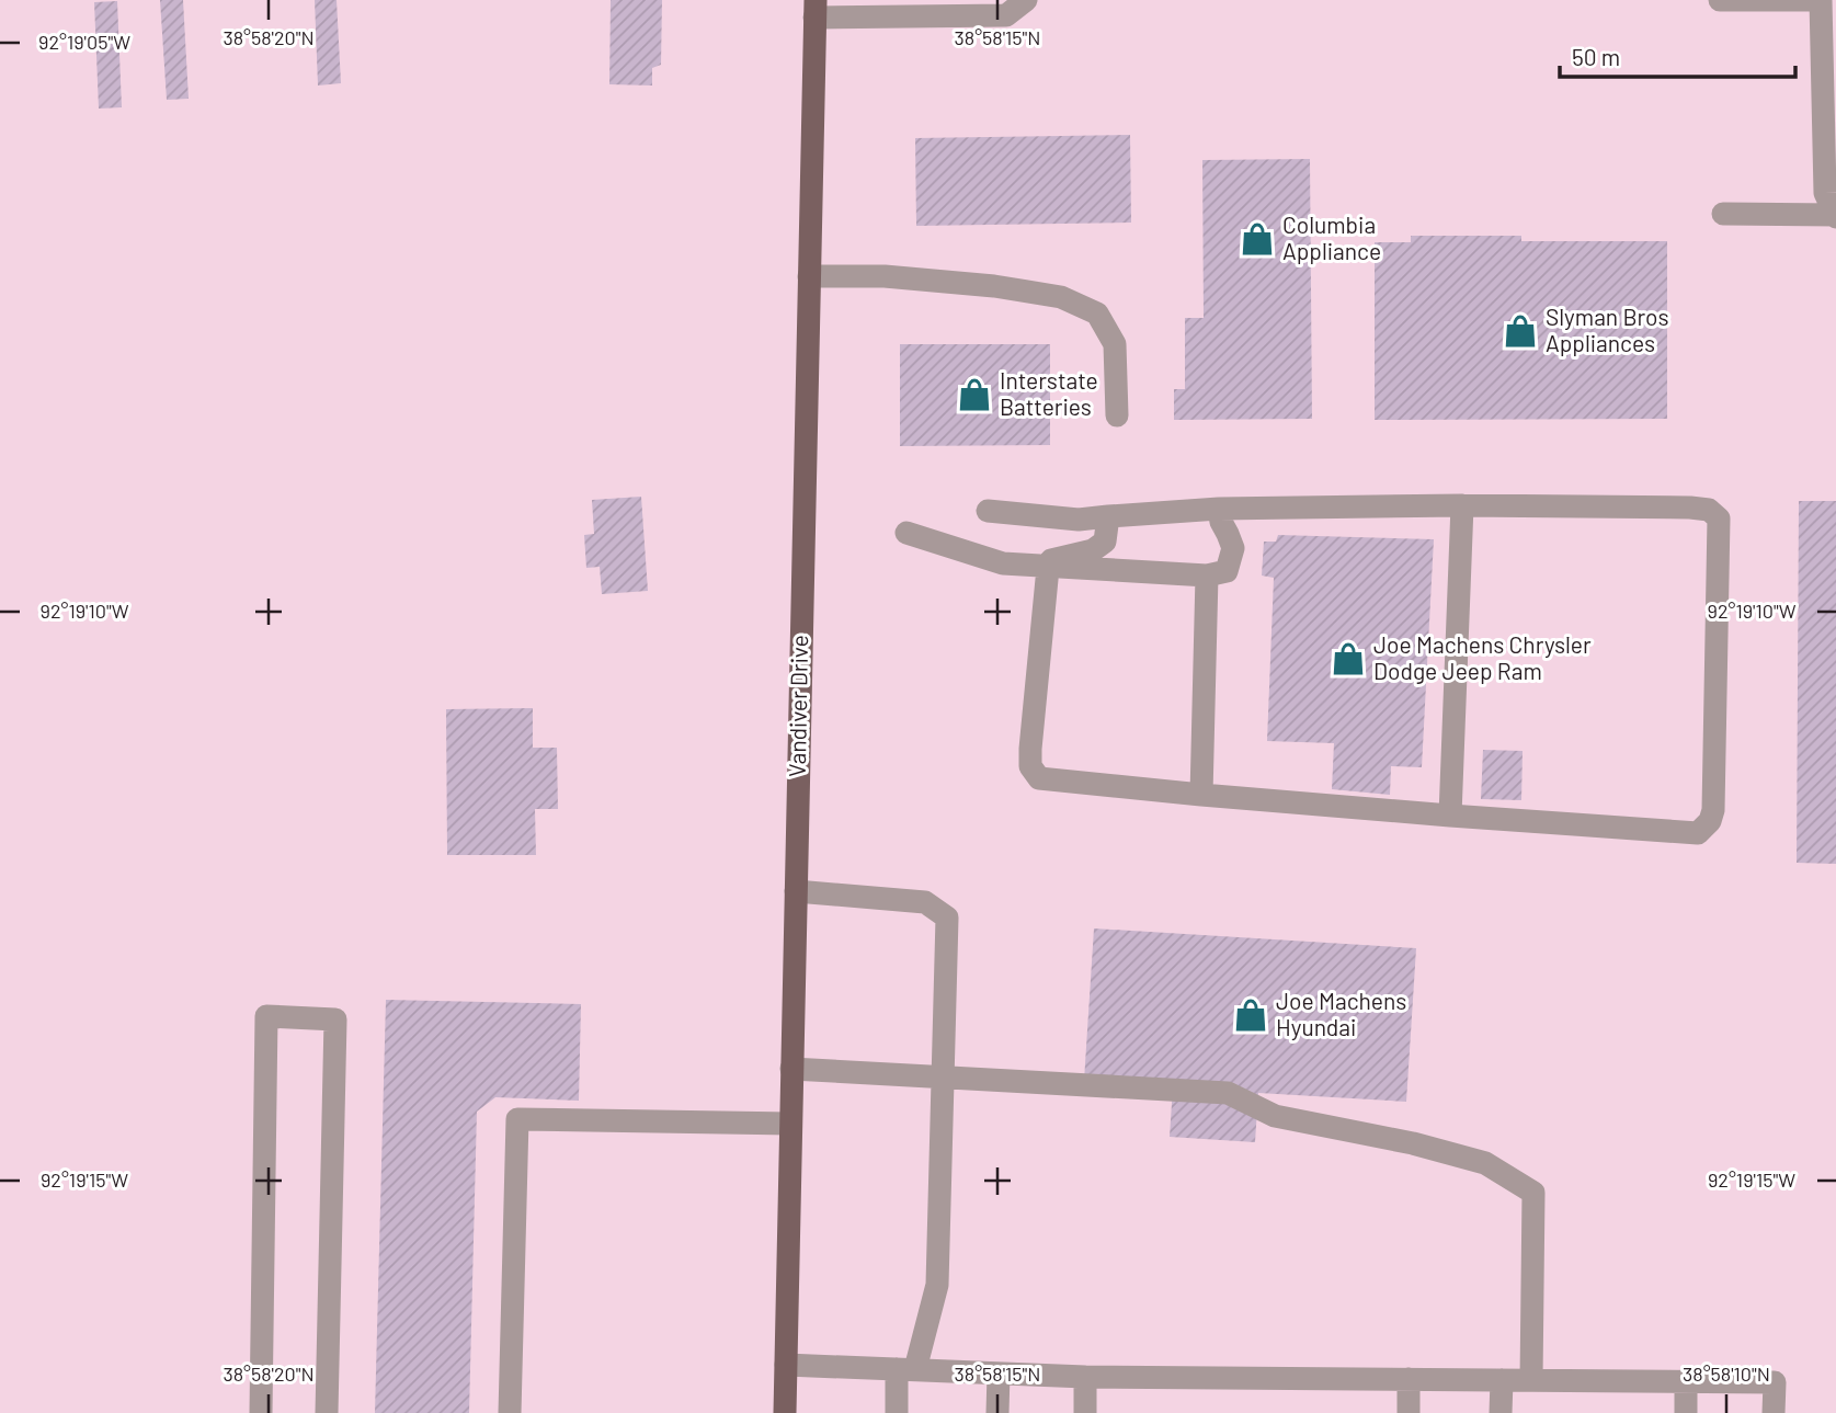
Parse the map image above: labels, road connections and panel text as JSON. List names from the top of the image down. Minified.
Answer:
{"streets":{"main road":["Vandiver Drive"]},"places":{"shop":["Columbia Appliance","Slyman Bros Appliances","Interstate Batteries","Joe Machens Chrysler Dodge Jeep Ram","Joe Machens Hyundai"]},"scale_bar":"50 m","coordinates":["38°58'20\"N","38°58'15\"N","92°19'05\"W","92°19'10\"W","92°19'15\"W","38°58'10\"N"]}
